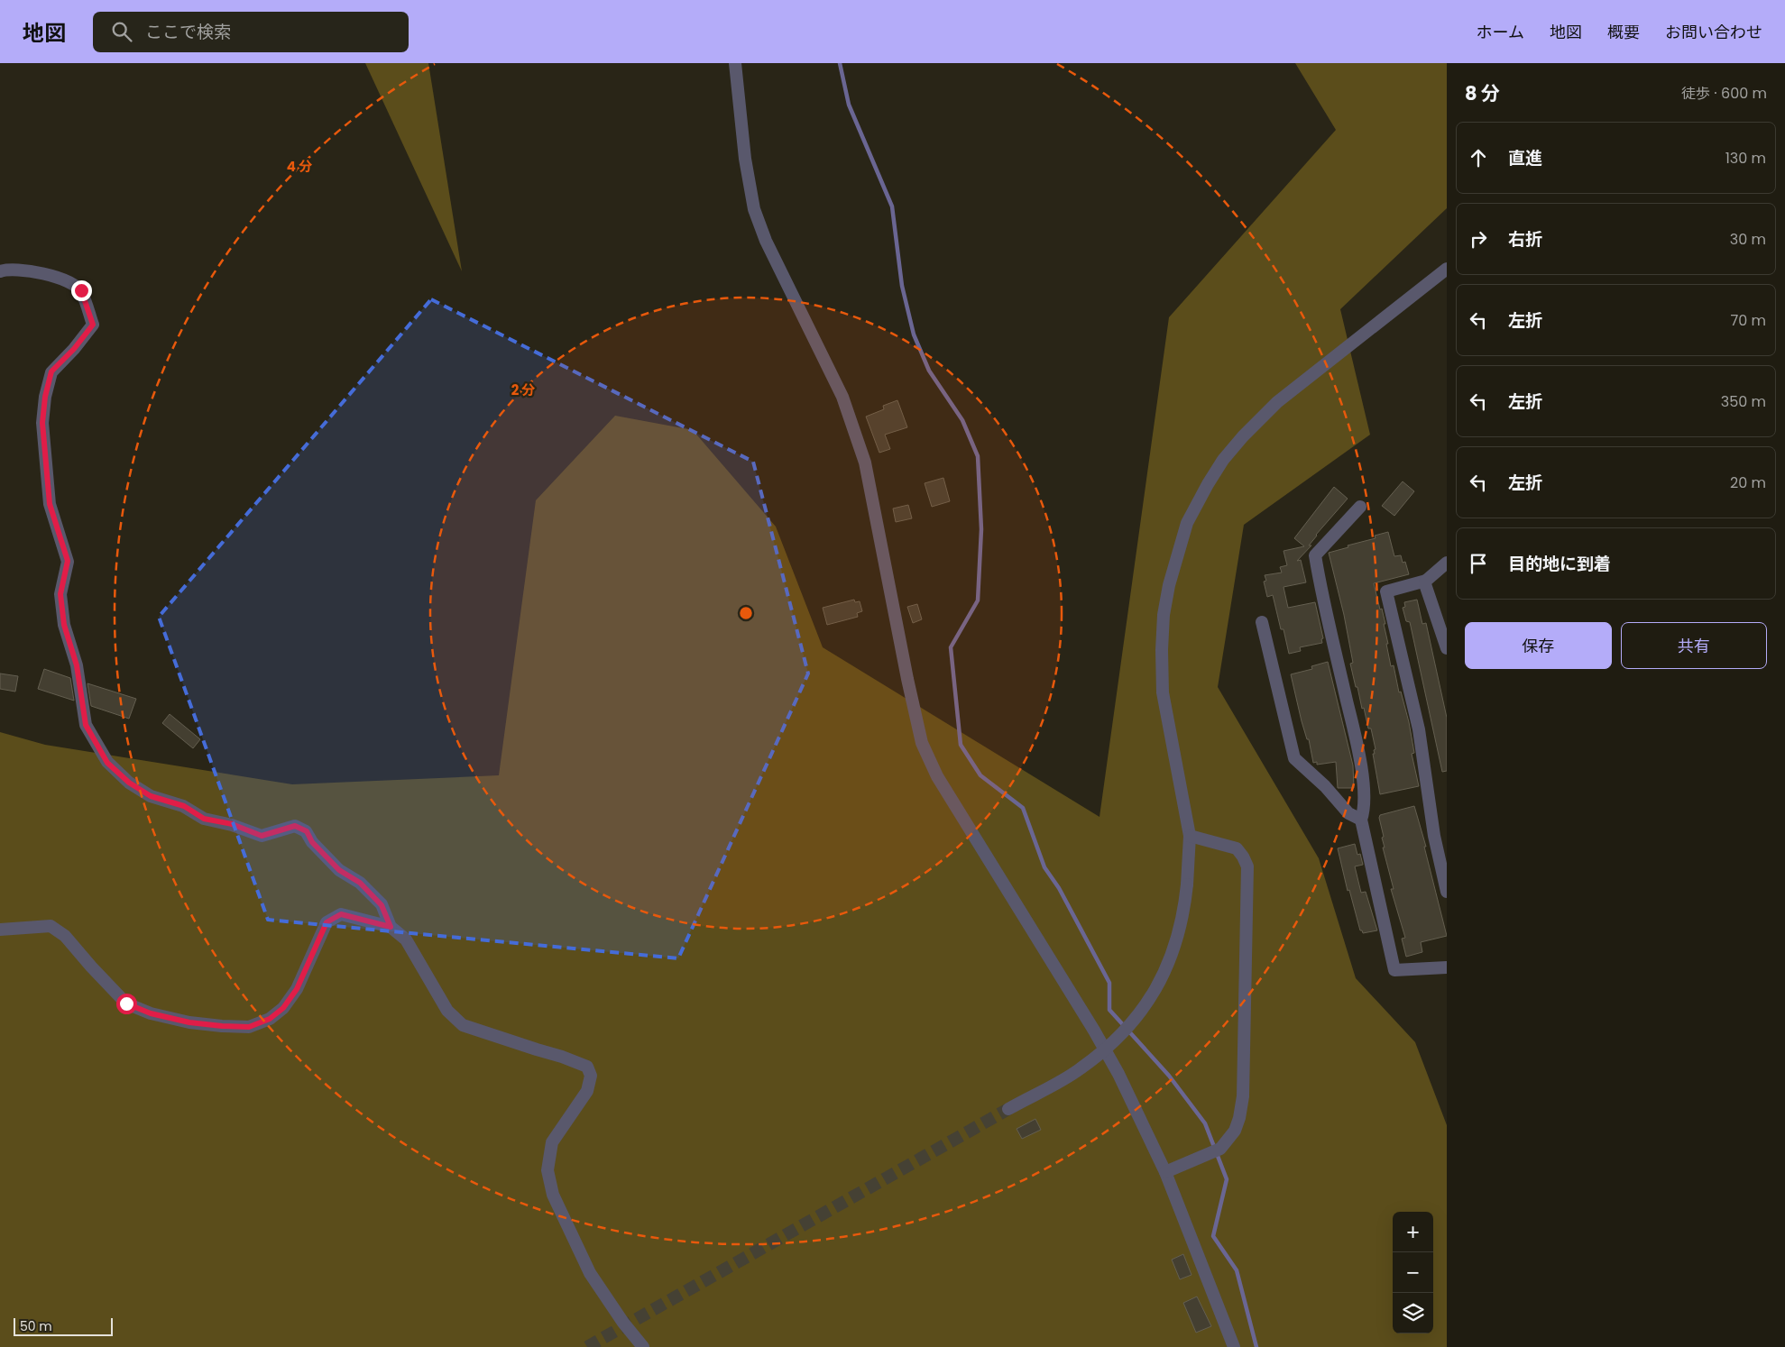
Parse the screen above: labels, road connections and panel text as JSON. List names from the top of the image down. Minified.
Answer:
{"scale_bar":"50 m","page":{"header":"地図","search":"ここで検索","nav":["ホーム","地図","概要","お問い合わせ"],"heading":["8 分","徒歩 · 600 m"],"list":[["直進","130 m"],["右折","30 m"],["左折","70 m"],["左折","350 m"],["左折","20 m"],"目的地に到着"],"buttons":["保存","共有"],"map_buttons":["+","−"],"scale":"50 m"},"rings":["4 分","2 分"]}
